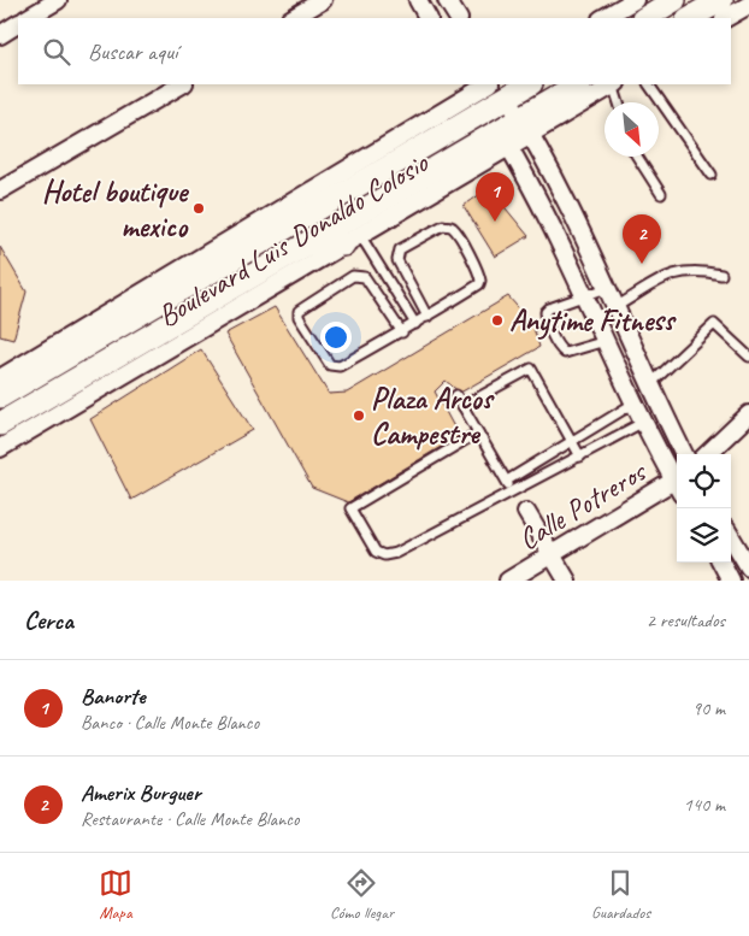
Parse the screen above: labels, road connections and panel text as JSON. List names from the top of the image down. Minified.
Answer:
{"streets":{"main road":["Boulevard Luis Donaldo Colosio"],"street":["Calle Potreros"]},"places":["Hotel boutique mexico","Anytime Fitness","Plaza Arcos Campestre"],"north":"bottom right","page":{"search":"Buscar aquí","pins":["1","2"],"heading":["Cerca","2 resultados"],"list":[{"mark":"1","name":"Banorte","note":"Banco · Calle Monte Blanco","value":"90 m"},{"mark":"2","name":"Amerix Burguer","note":"Restaurante · Calle Monte Blanco","value":"140 m"}],"nav":["Mapa","Cómo llegar","Guardados"]}}
